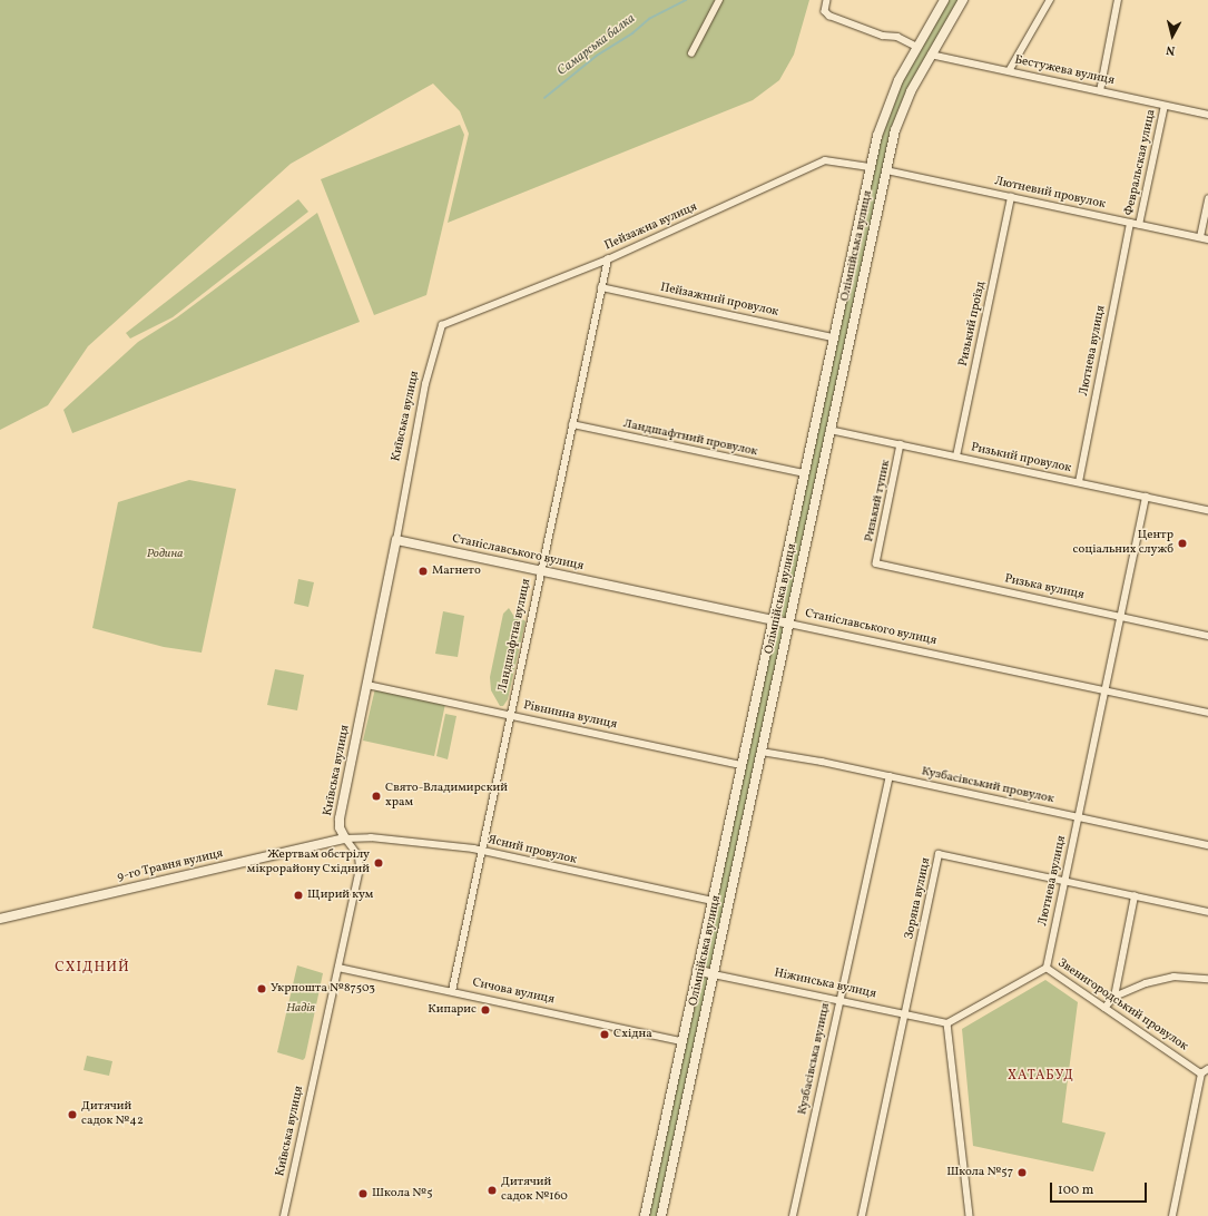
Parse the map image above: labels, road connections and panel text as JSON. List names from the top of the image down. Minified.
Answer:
{"streets":{"main road":["Бестужева вулиця","Олімпійська вулиця","Київська вулиця","Станіславського вулиця","9-го Травня вулиця","Ніжинська вулиця"],"street":["Февральская улица","Лютневий провулок","Пейзажна вулиця","Пейзажний провулок","Ризький проїзд","Лютнева вулиця","Ландшафтний провулок","Ризький провулок","Ризький тупик","Ризька вулиця","Ландшафтна вулиця","Рівнинна вулиця","Кузбасівський провулок","Ясний провулок","Зоряна вулиця","Сичова вулиця","Звенигородський провулок","Кузбасівська вулиця"]},"crossings":[["Бестужева вулиця","Февральская улица"],["Бестужева вулиця","Олімпійська вулиця"],["Февральская улица","Лютневий провулок"],["Лютневий провулок","Олімпійська вулиця"],["Лютневий провулок","Ризький проїзд"],["Лютневий провулок","Лютнева вулиця"],["Пейзажна вулиця","Олімпійська вулиця"],["Пейзажна вулиця","Київська вулиця"],["Пейзажна вулиця","Ландшафтна вулиця"],["Олімпійська вулиця","Пейзажний провулок"],["Олімпійська вулиця","Ландшафтний провулок"],["Олімпійська вулиця","Ризький провулок"],["Олімпійська вулиця","Станіславського вулиця"],["Олімпійська вулиця","Рівнинна вулиця"],["Олімпійська вулиця","Кузбасівський провулок"],["Олімпійська вулиця","Ясний провулок"],["Олімпійська вулиця","Ніжинська вулиця"],["Олімпійська вулиця","Сичова вулиця"],["Пейзажний провулок","Ландшафтна вулиця"],["Ризький проїзд","Ризький провулок"],["Лютнева вулиця","Ризький провулок"],["Лютнева вулиця","Станіславського вулиця"],["Лютнева вулиця","Ризька вулиця"],["Лютнева вулиця","Кузбасівський провулок"],["Лютнева вулиця","Зоряна вулиця"],["Лютнева вулиця","Звенигородський провулок"],["Київська вулиця","Станіславського вулиця"],["Київська вулиця","Рівнинна вулиця"],["Київська вулиця","Ясний провулок"],["Київська вулиця","9-го Травня вулиця"],["Київська вулиця","Сичова вулиця"],["Ландшафтний провулок","Ландшафтна вулиця"],["Ризький провулок","Ризький тупик"],["Ризький тупик","Ризька вулиця"],["Станіславського вулиця","Ландшафтна вулиця"],["Ландшафтна вулиця","Рівнинна вулиця"],["Ландшафтна вулиця","Ясний провулок"],["Ландшафтна вулиця","Сичова вулиця"],["Кузбасівський провулок","Кузбасівська вулиця"],["Ясний провулок","9-го Травня вулиця"],["Зоряна вулиця","Ніжинська вулиця"],["Ніжинська вулиця","Кузбасівська вулиця"]],"districts":["СХІДНИЙ","ХАТАБУД"],"water":["Самарська балка"],"parks":["Родина","Надія"],"places":["Центр соціальних служб","Магнето","Свято-Владимирский храм","Жертвам обстрілу мікрорайону Східний","Щирий кум","Укрпошта №87503","Кипарис","Східна","Дитячий садок №42","Школа №57","Дитячий садок №160","Школа №5"],"scale_bar":"100 m","north":"bottom"}
